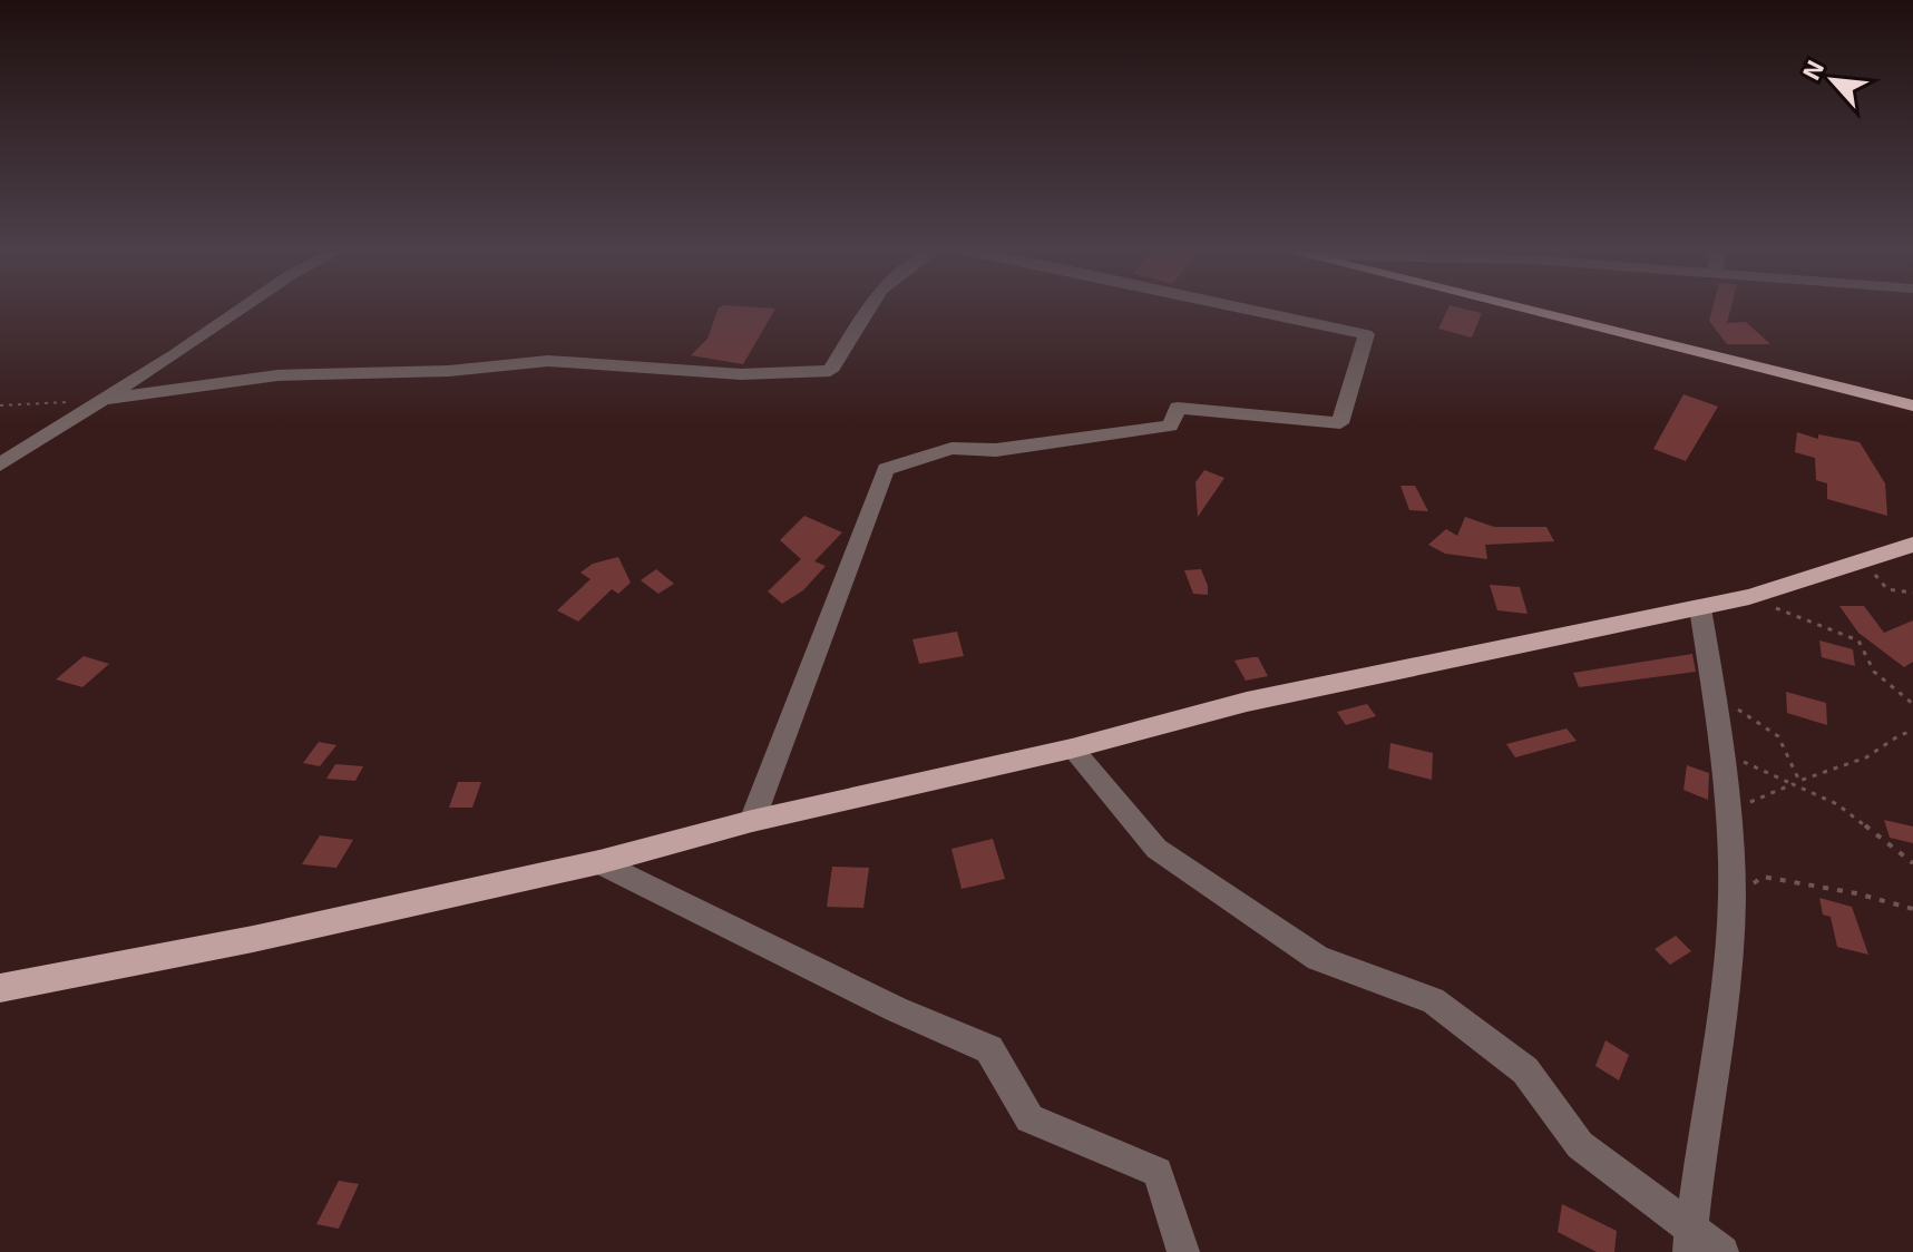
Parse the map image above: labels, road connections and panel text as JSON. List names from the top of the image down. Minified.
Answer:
{"north":"top left"}
